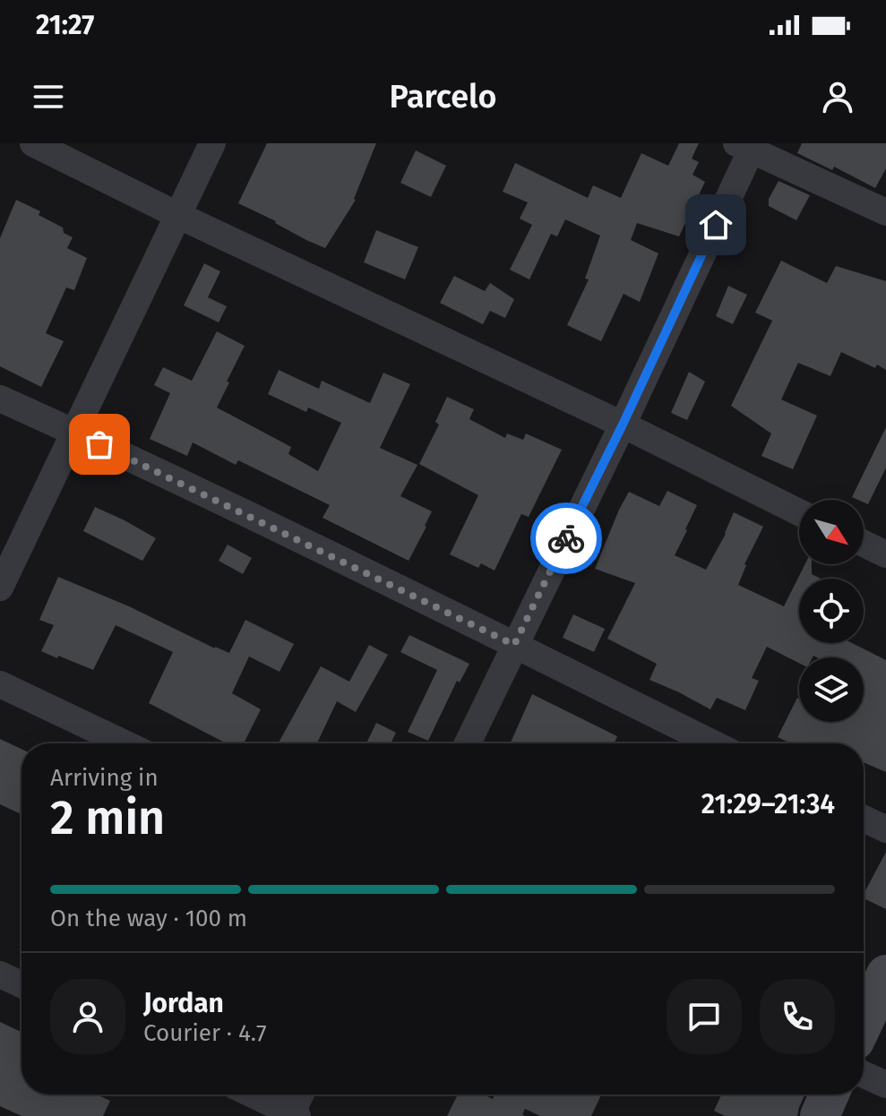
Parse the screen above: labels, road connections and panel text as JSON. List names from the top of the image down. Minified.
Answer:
{"north":"bottom right","page":{"status":"21:27","header":"Parcelo","heading":["2 min","Arriving in","21:29–21:34"],"panel":["Jordan","Courier · 4.7"],"bar":"On the way · 100 m"}}
